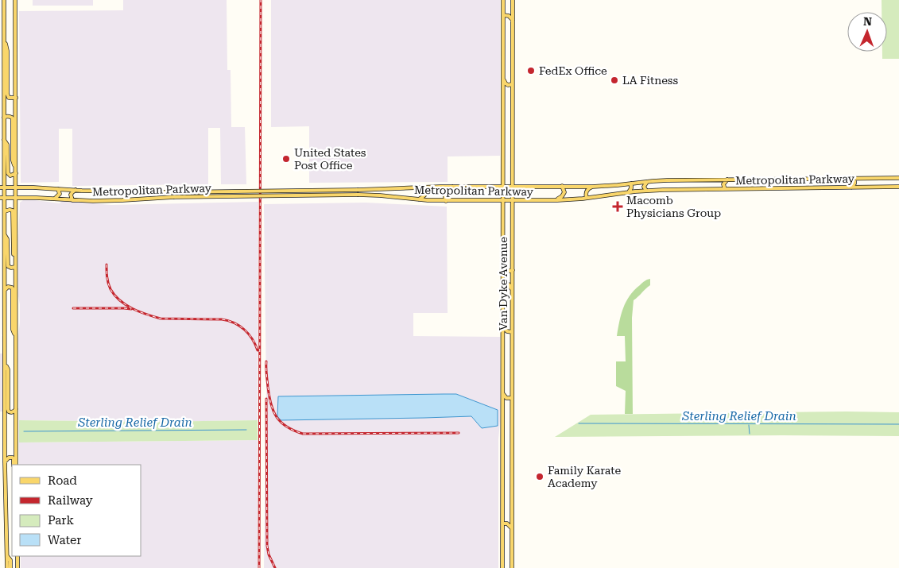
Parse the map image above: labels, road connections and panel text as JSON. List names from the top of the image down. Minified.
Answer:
{"streets":{"main road":["Metropolitan Parkway","Van Dyke Avenue"]},"crossings":[["Metropolitan Parkway","Van Dyke Avenue"]],"water":["Sterling Relief Drain"],"places":{"other":["FedEx Office","LA Fitness","United States Post Office","Family Karate Academy"],"health":["Macomb Physicians Group"]},"legend":["Road","Railway","Park","Water"],"north":"top"}
